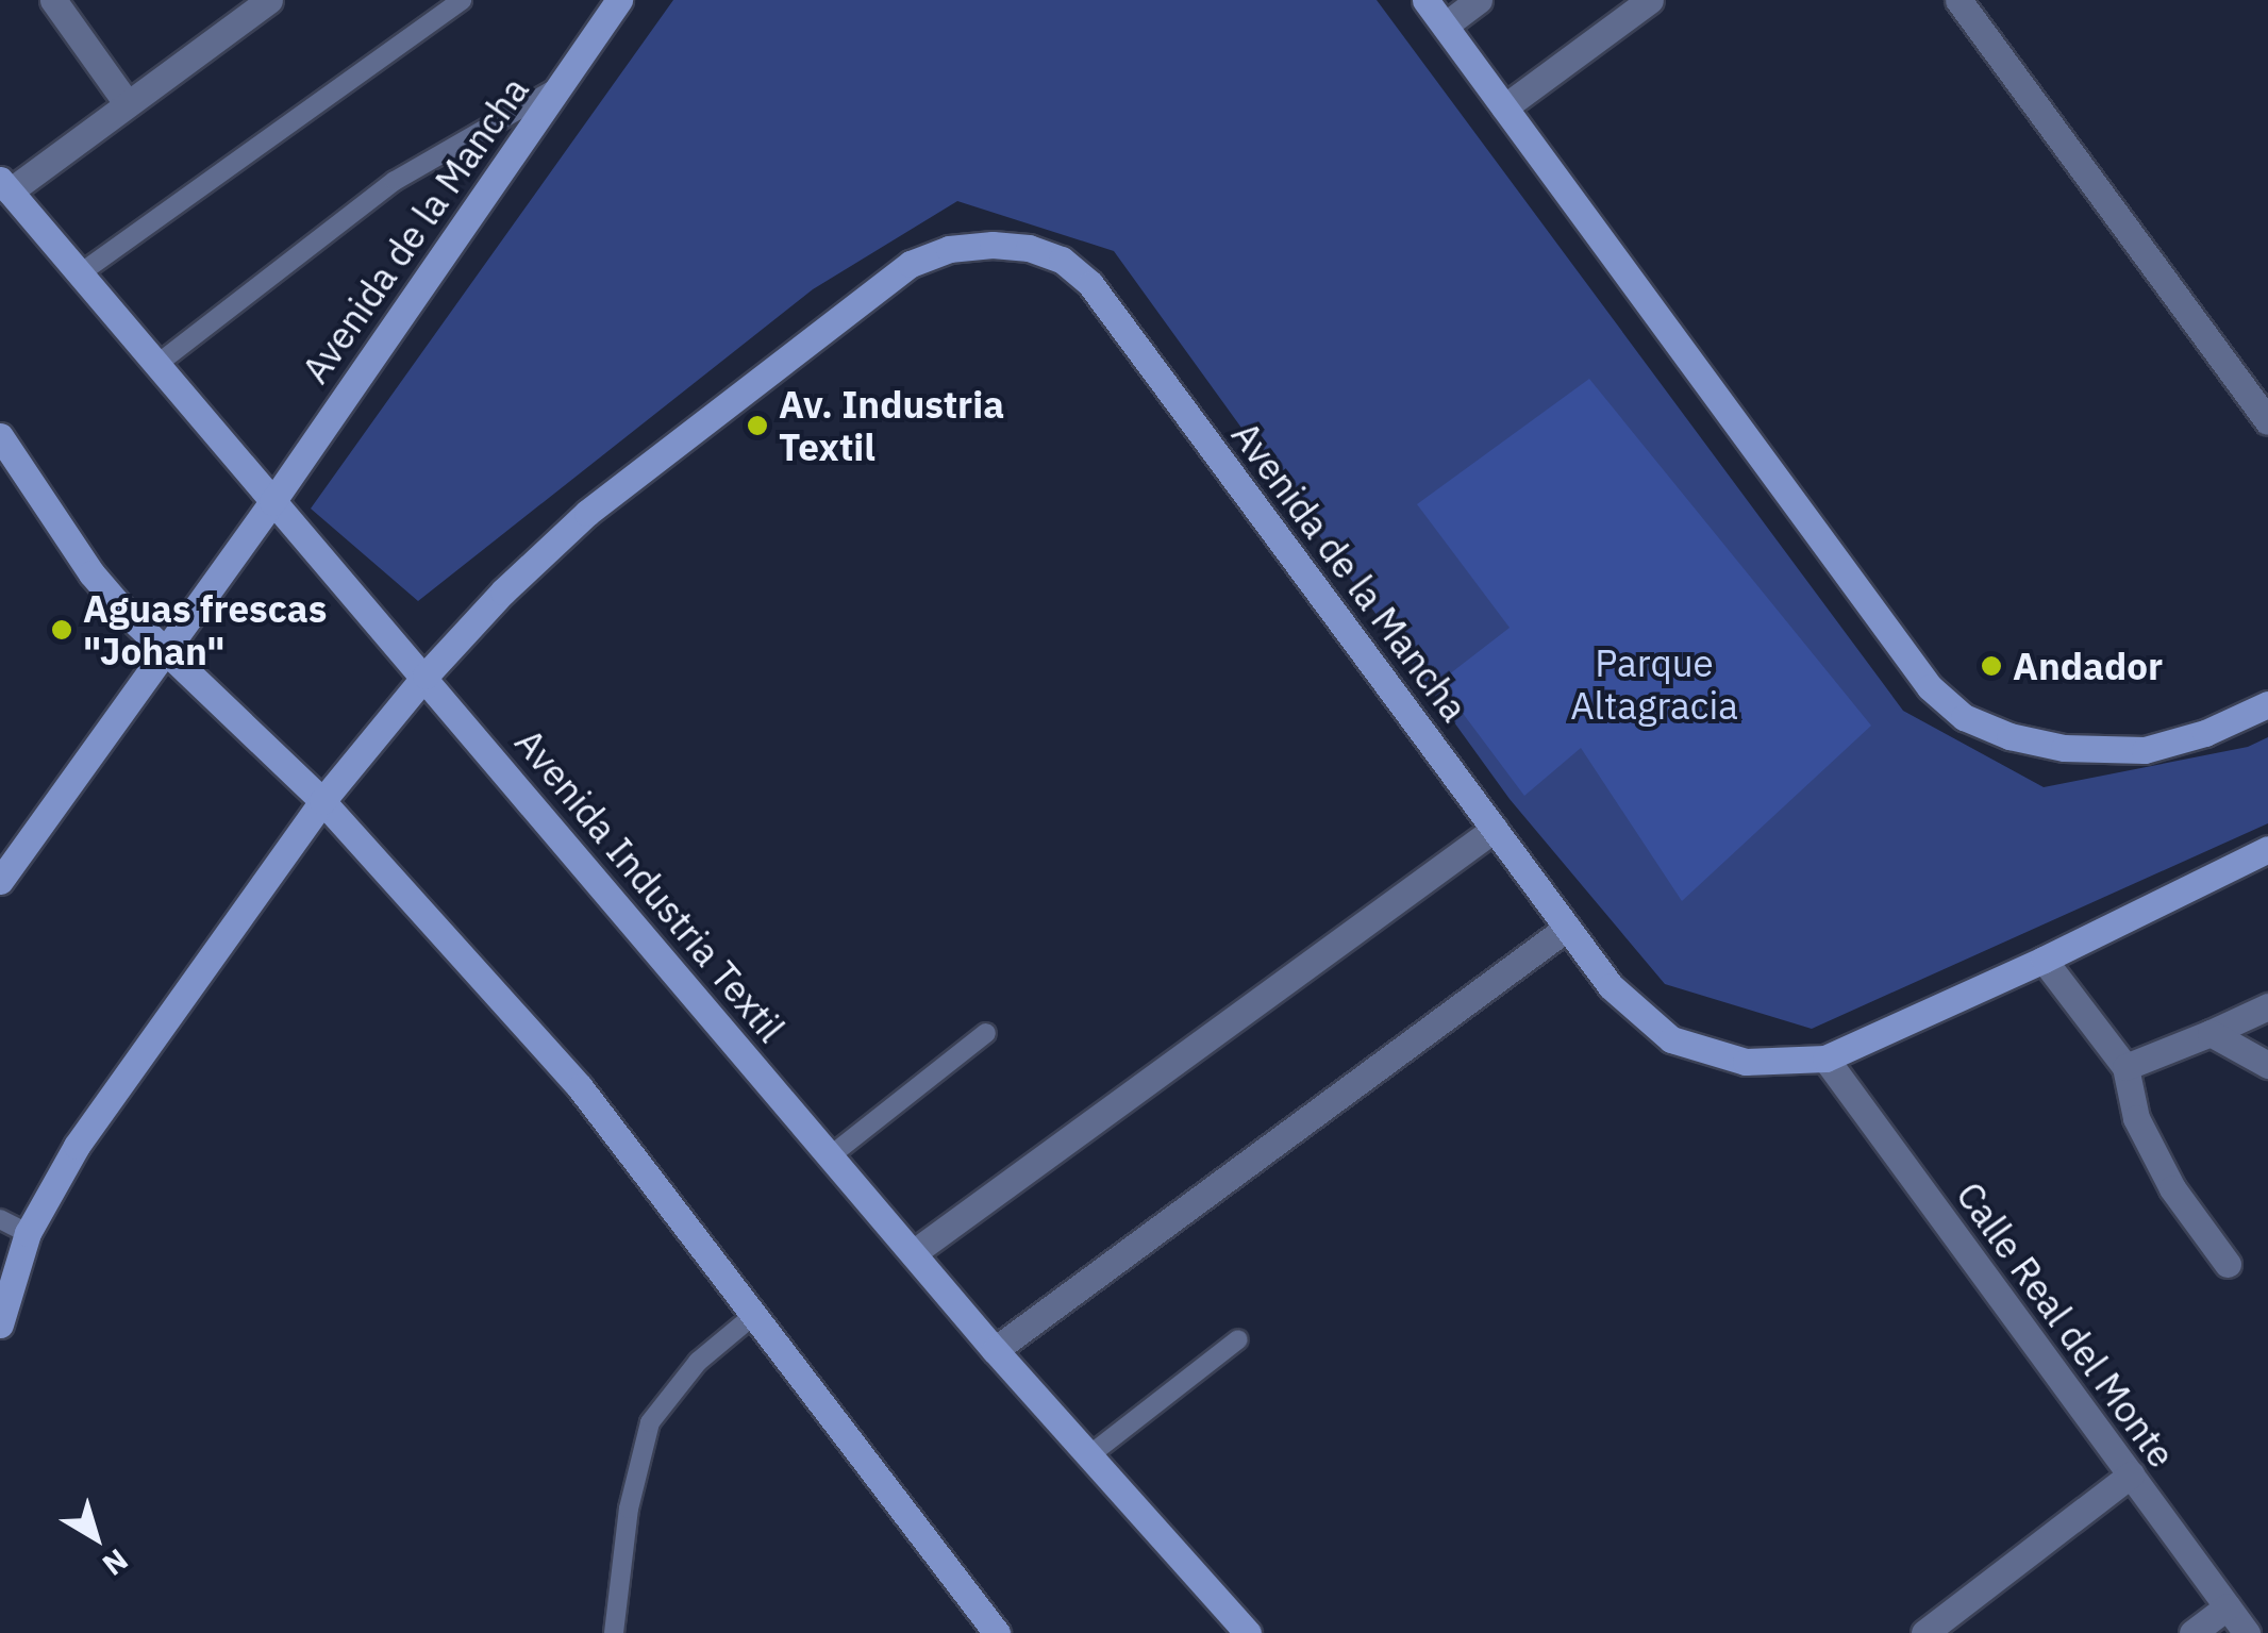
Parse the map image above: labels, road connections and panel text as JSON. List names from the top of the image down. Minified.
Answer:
{"streets":{"street":["Avenida de la Mancha","Avenida Industria Textil","Calle Real del Monte"]},"crossings":[["Avenida de la Mancha","Avenida Industria Textil"],["Avenida de la Mancha","Calle Real del Monte"]],"parks":["Parque Altagracia"],"places":["Av. Industria Textil","Aguas frescas \"Johan\"","Andador"],"north":"bottom right"}
